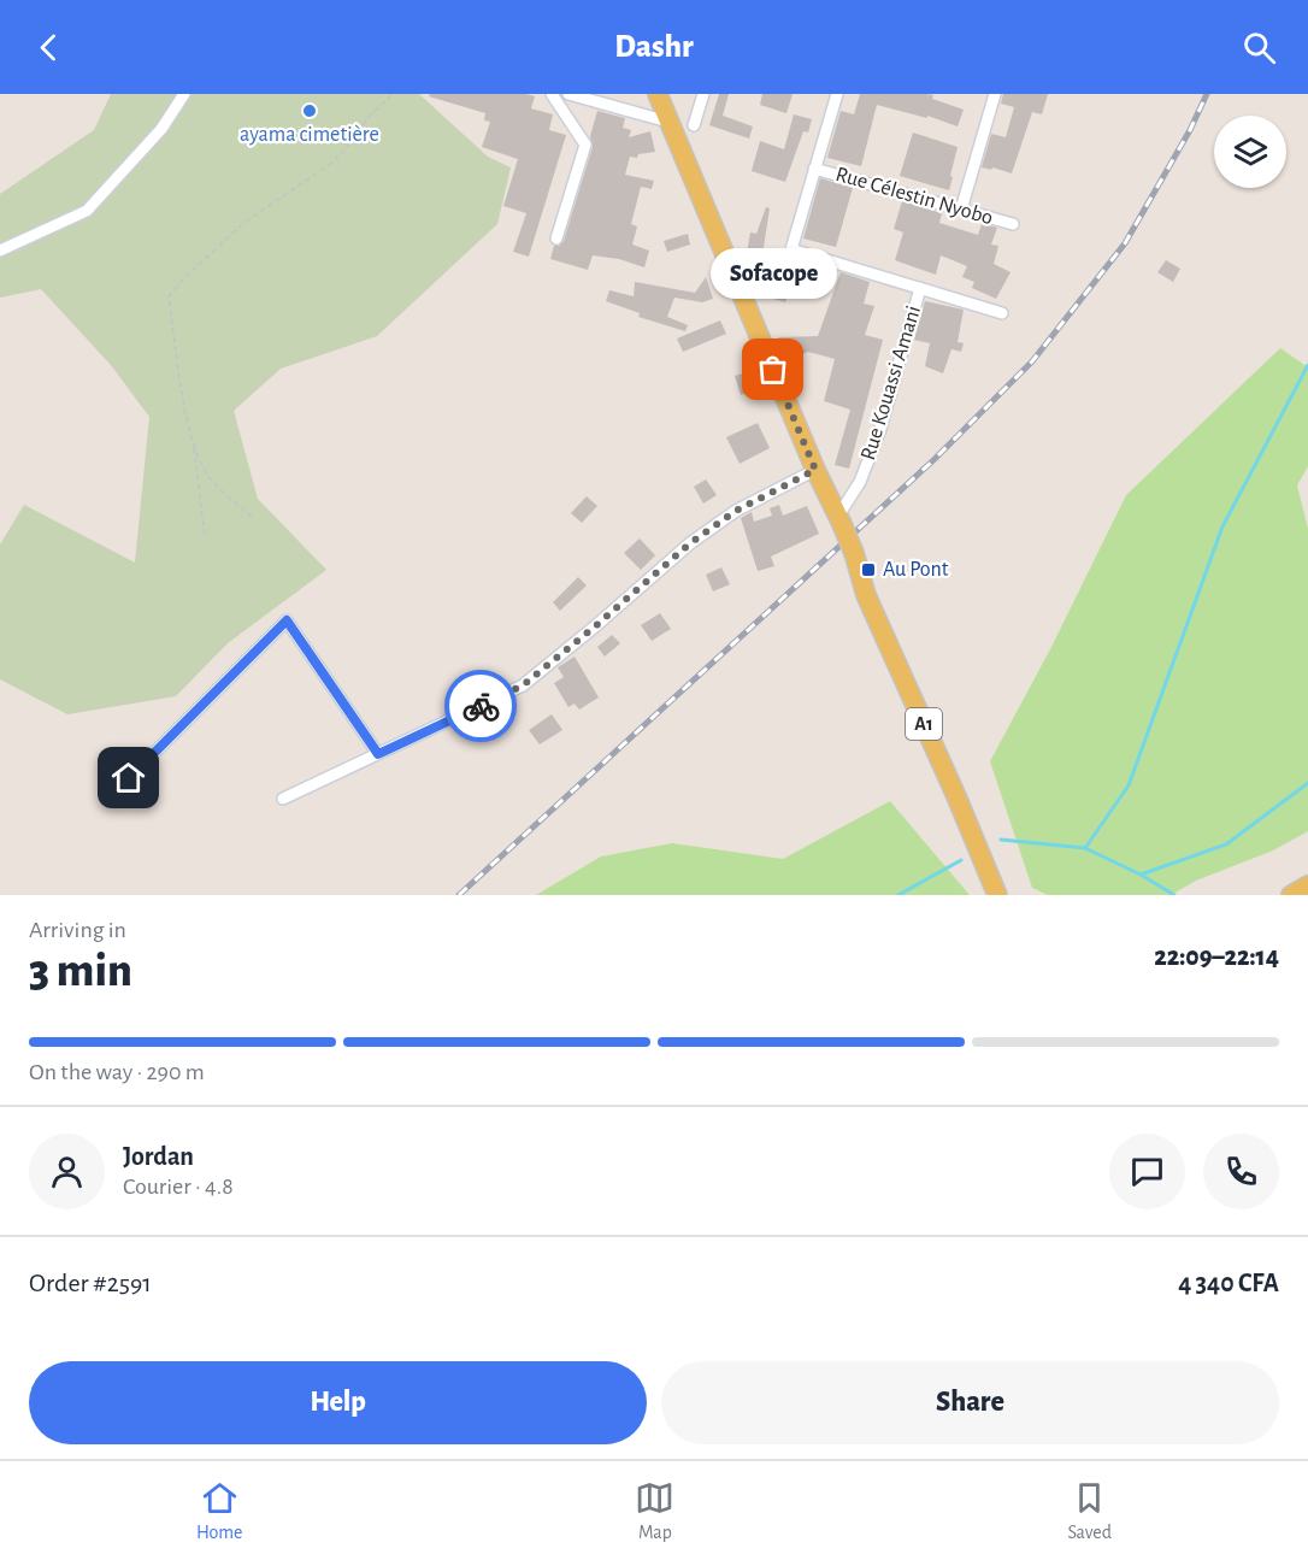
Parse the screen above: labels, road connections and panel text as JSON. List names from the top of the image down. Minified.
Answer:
{"streets":{"main road":["A1"],"street":["Rue Célestin Nyobo","Rue Kouassi Amani"]},"crossings":[["Rue Kouassi Amani","A1"]],"places":{"other":["ayama cimetière","Sofacope"],"transit":["Au Pont"]},"page":{"header":"Dashr","bubble":"Sofacope","heading":["3 min","Arriving in","22:09–22:14"],"panel":["Jordan","Courier · 4.8","Order #2591","4 340 CFA"],"bar":"On the way · 290 m","buttons":["Help","Share"],"tabs":["Home","Map","Saved"]}}
